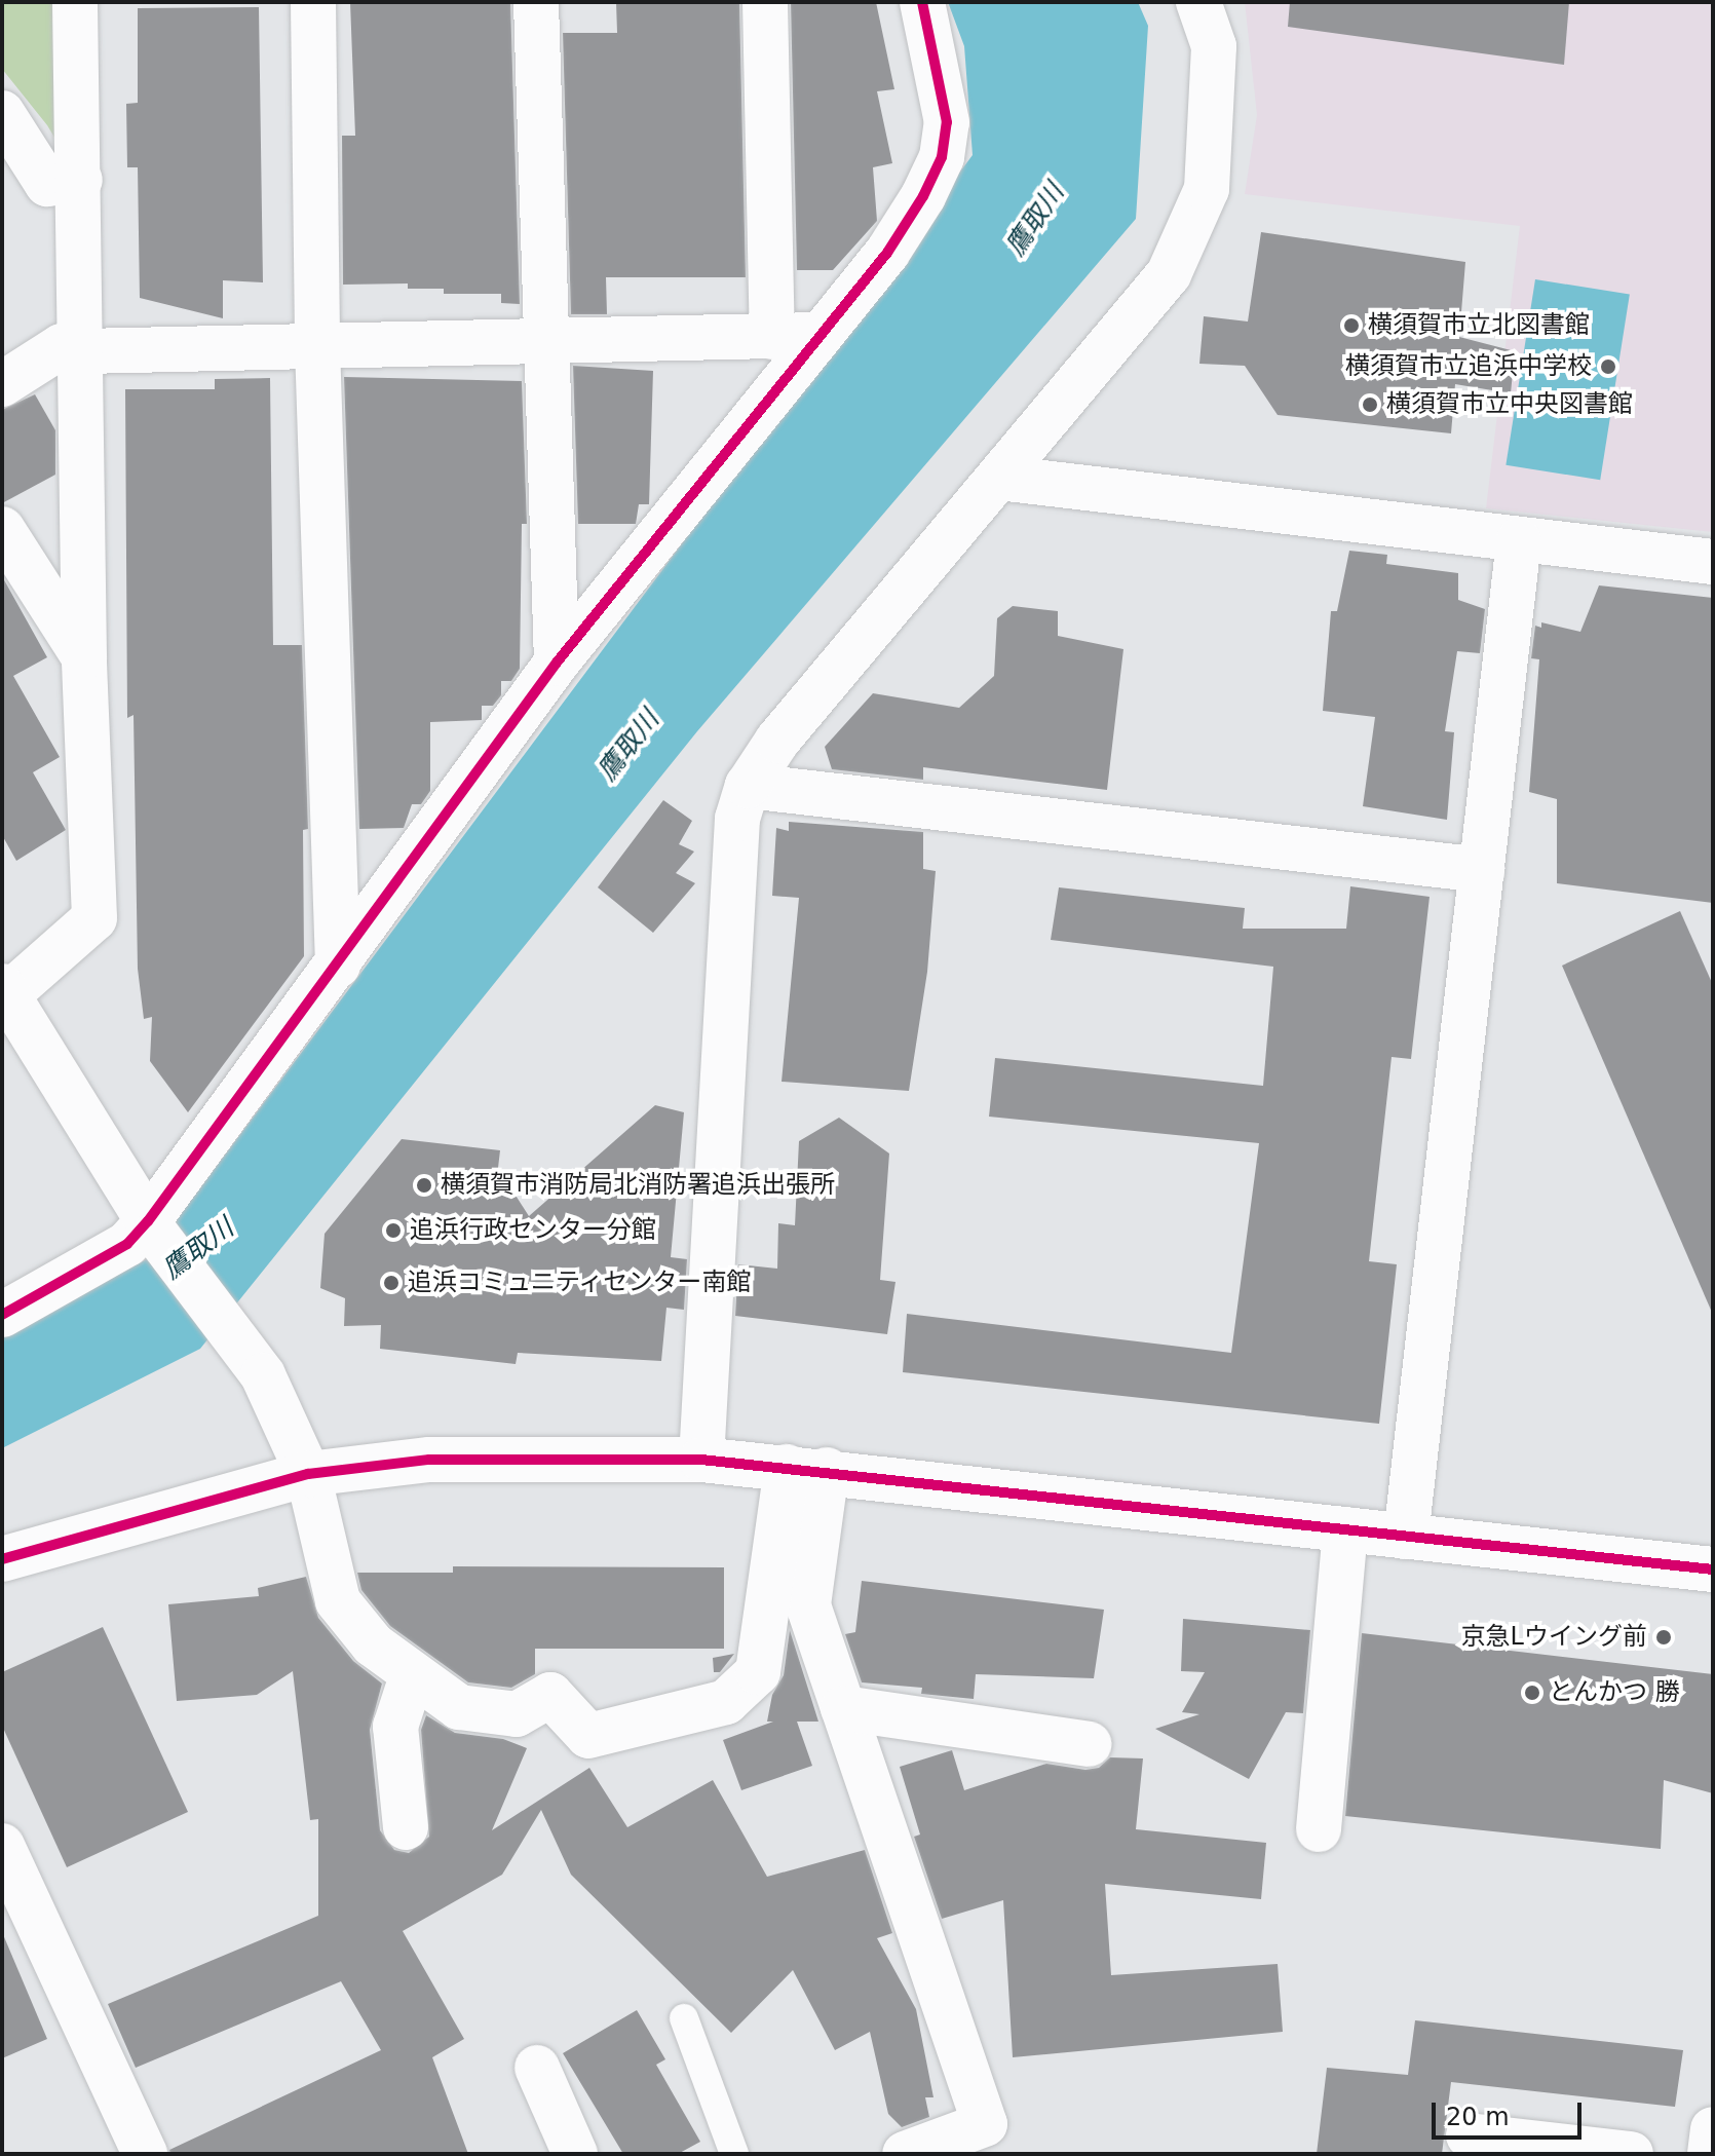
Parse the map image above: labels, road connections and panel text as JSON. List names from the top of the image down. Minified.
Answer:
{"water":["鷹取川"],"places":["横須賀市立北図書館","横須賀市立追浜中学校","横須賀市立中央図書館","横須賀市消防局北消防署追浜出張所","追浜行政センター分館","追浜コミュニティセンター南館","京急Lウイング前","とんかつ 勝"],"scale_bar":"20 m"}
